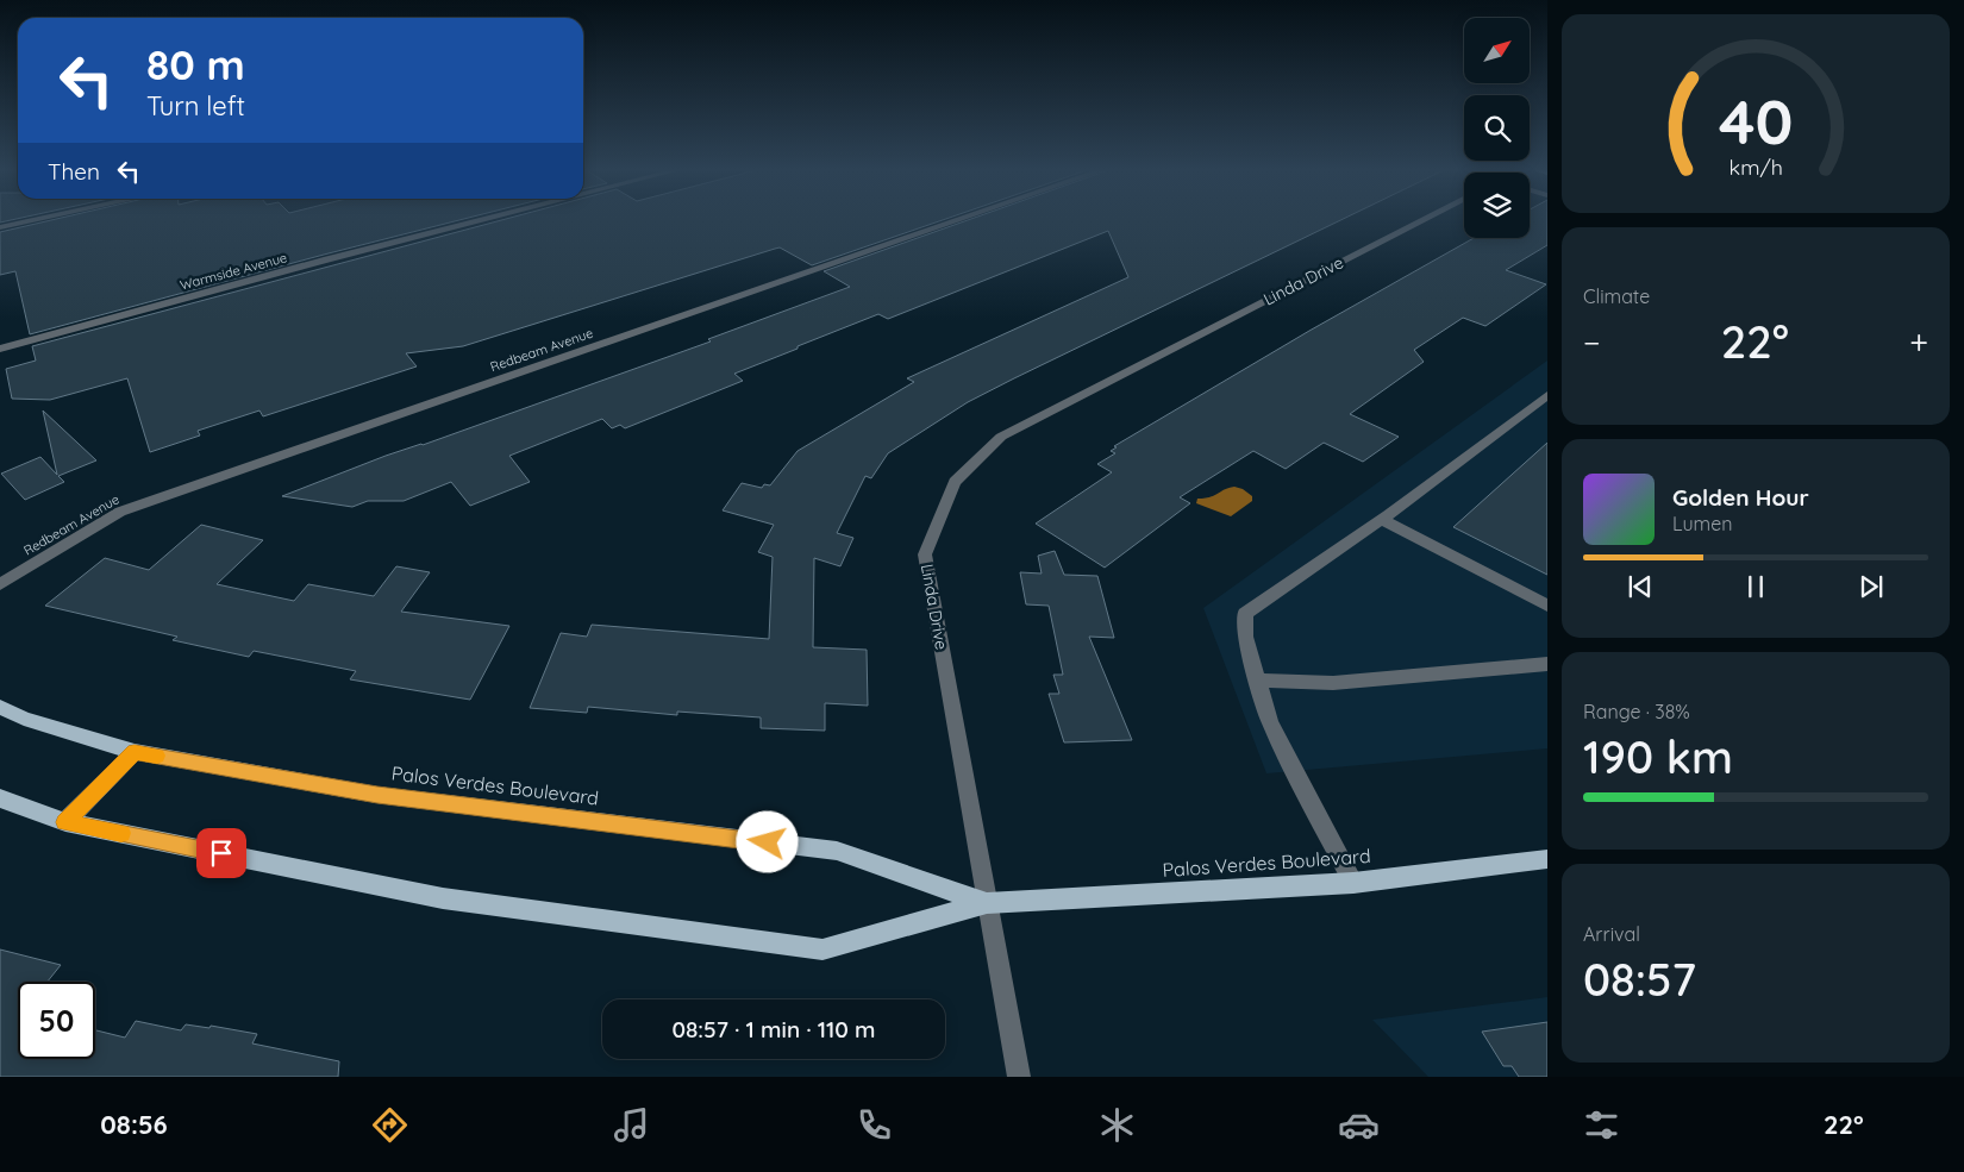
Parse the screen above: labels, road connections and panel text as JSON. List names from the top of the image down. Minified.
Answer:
{"streets":{"main road":["Palos Verdes Boulevard"],"street":["Warmside Avenue","Linda Drive","Redbeam Avenue"]},"crossings":[["Linda Drive","Palos Verdes Boulevard"]],"north":"top right","page":{"turn":["80 m","Turn left"],"then":"Then","tile":["Climate",["Range · 38%","190 km"],["Arrival","08:57"]],"heat":["−","22°","+"],"song":["Golden Hour","Lumen"],"limit":"50","trip":"08:57 · 1 min · 110 m","tabs":["08:56","22°"],"gauge":["40","km/h"]}}
